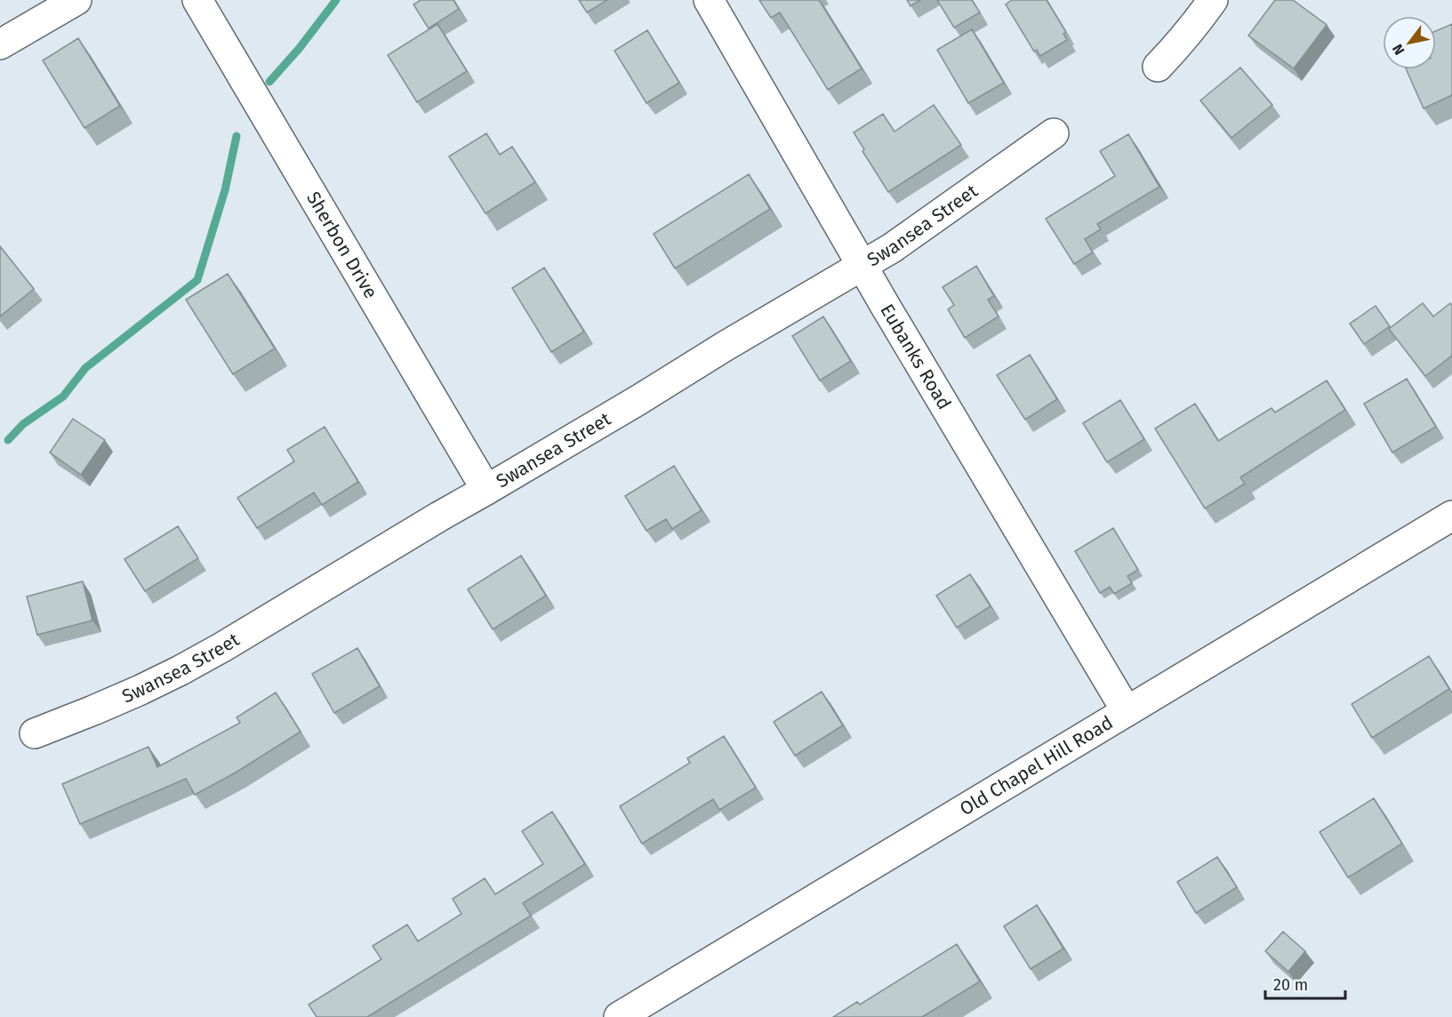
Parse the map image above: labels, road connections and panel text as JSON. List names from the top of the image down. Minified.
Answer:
{"streets":{"street":["Swansea Street","Sherbon Drive","Eubanks Road","Old Chapel Hill Road"]},"crossings":[["Swansea Street","Sherbon Drive"],["Swansea Street","Eubanks Road"],["Eubanks Road","Old Chapel Hill Road"]],"scale_bar":"20 m","north":"bottom left"}
